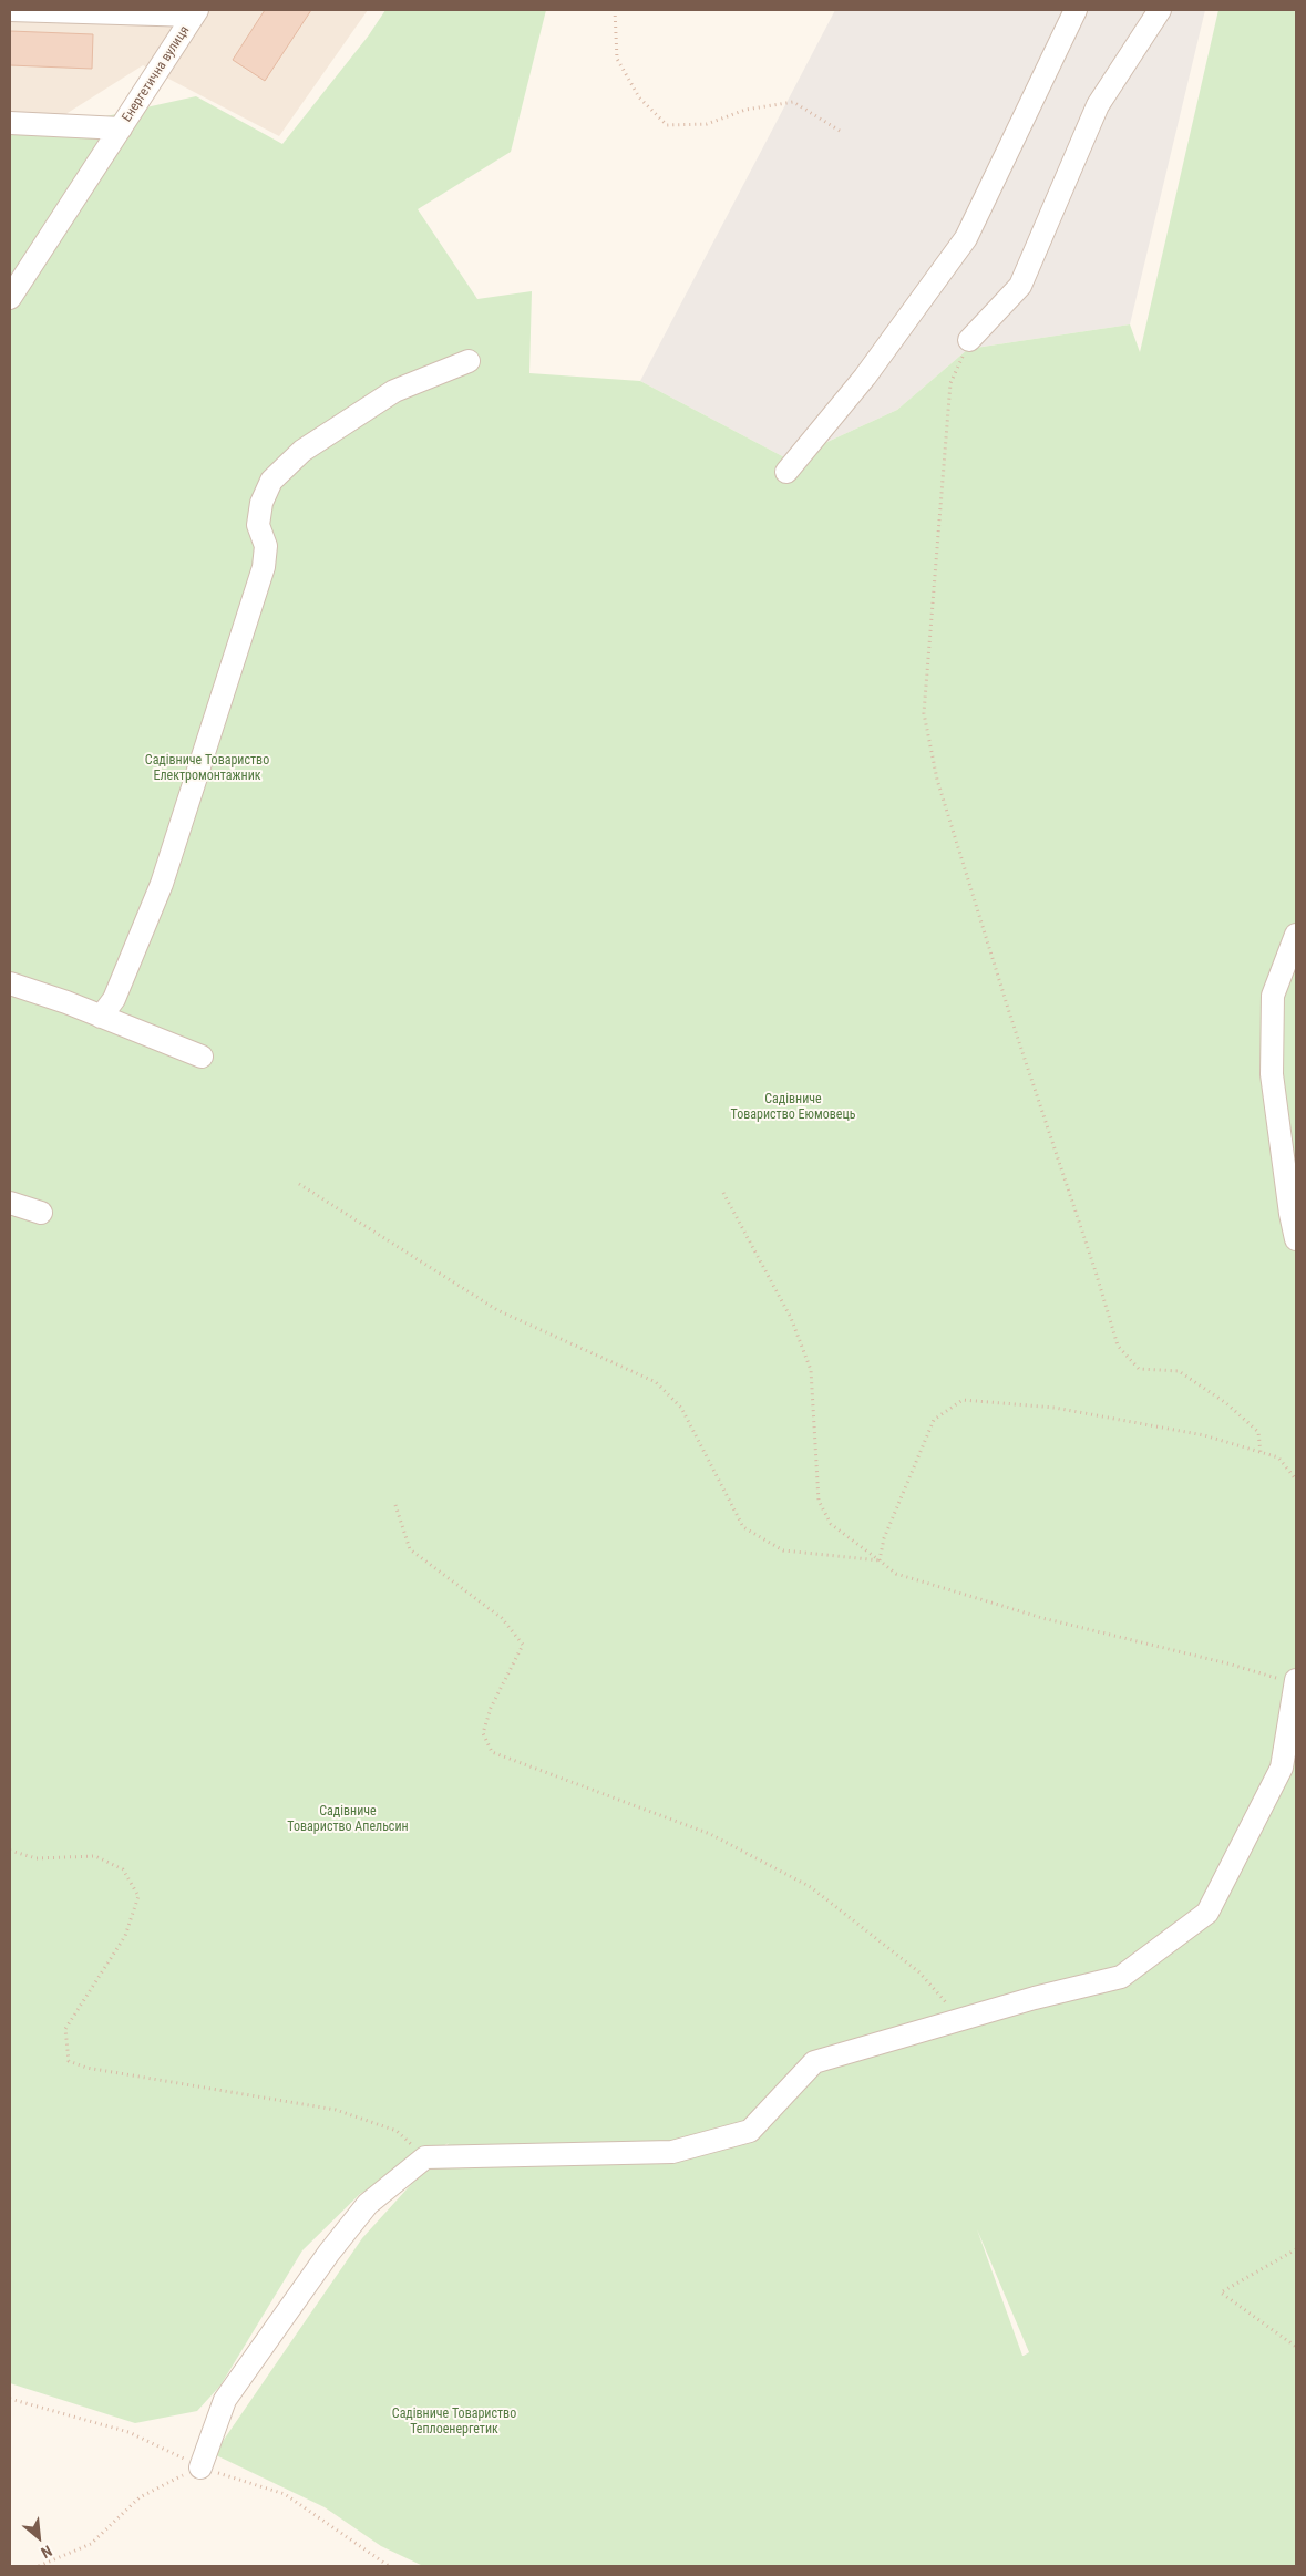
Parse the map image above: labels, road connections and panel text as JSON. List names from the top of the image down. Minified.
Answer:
{"streets":{"street":["Енергетична вулиця"]},"parks":["Садівниче Товариство Електромонтажник","Садівниче Товариство Еюмовець","Садівниче Товариство Апельсин","Садівниче Товариство Теплоенергетик"],"north":"bottom right"}
